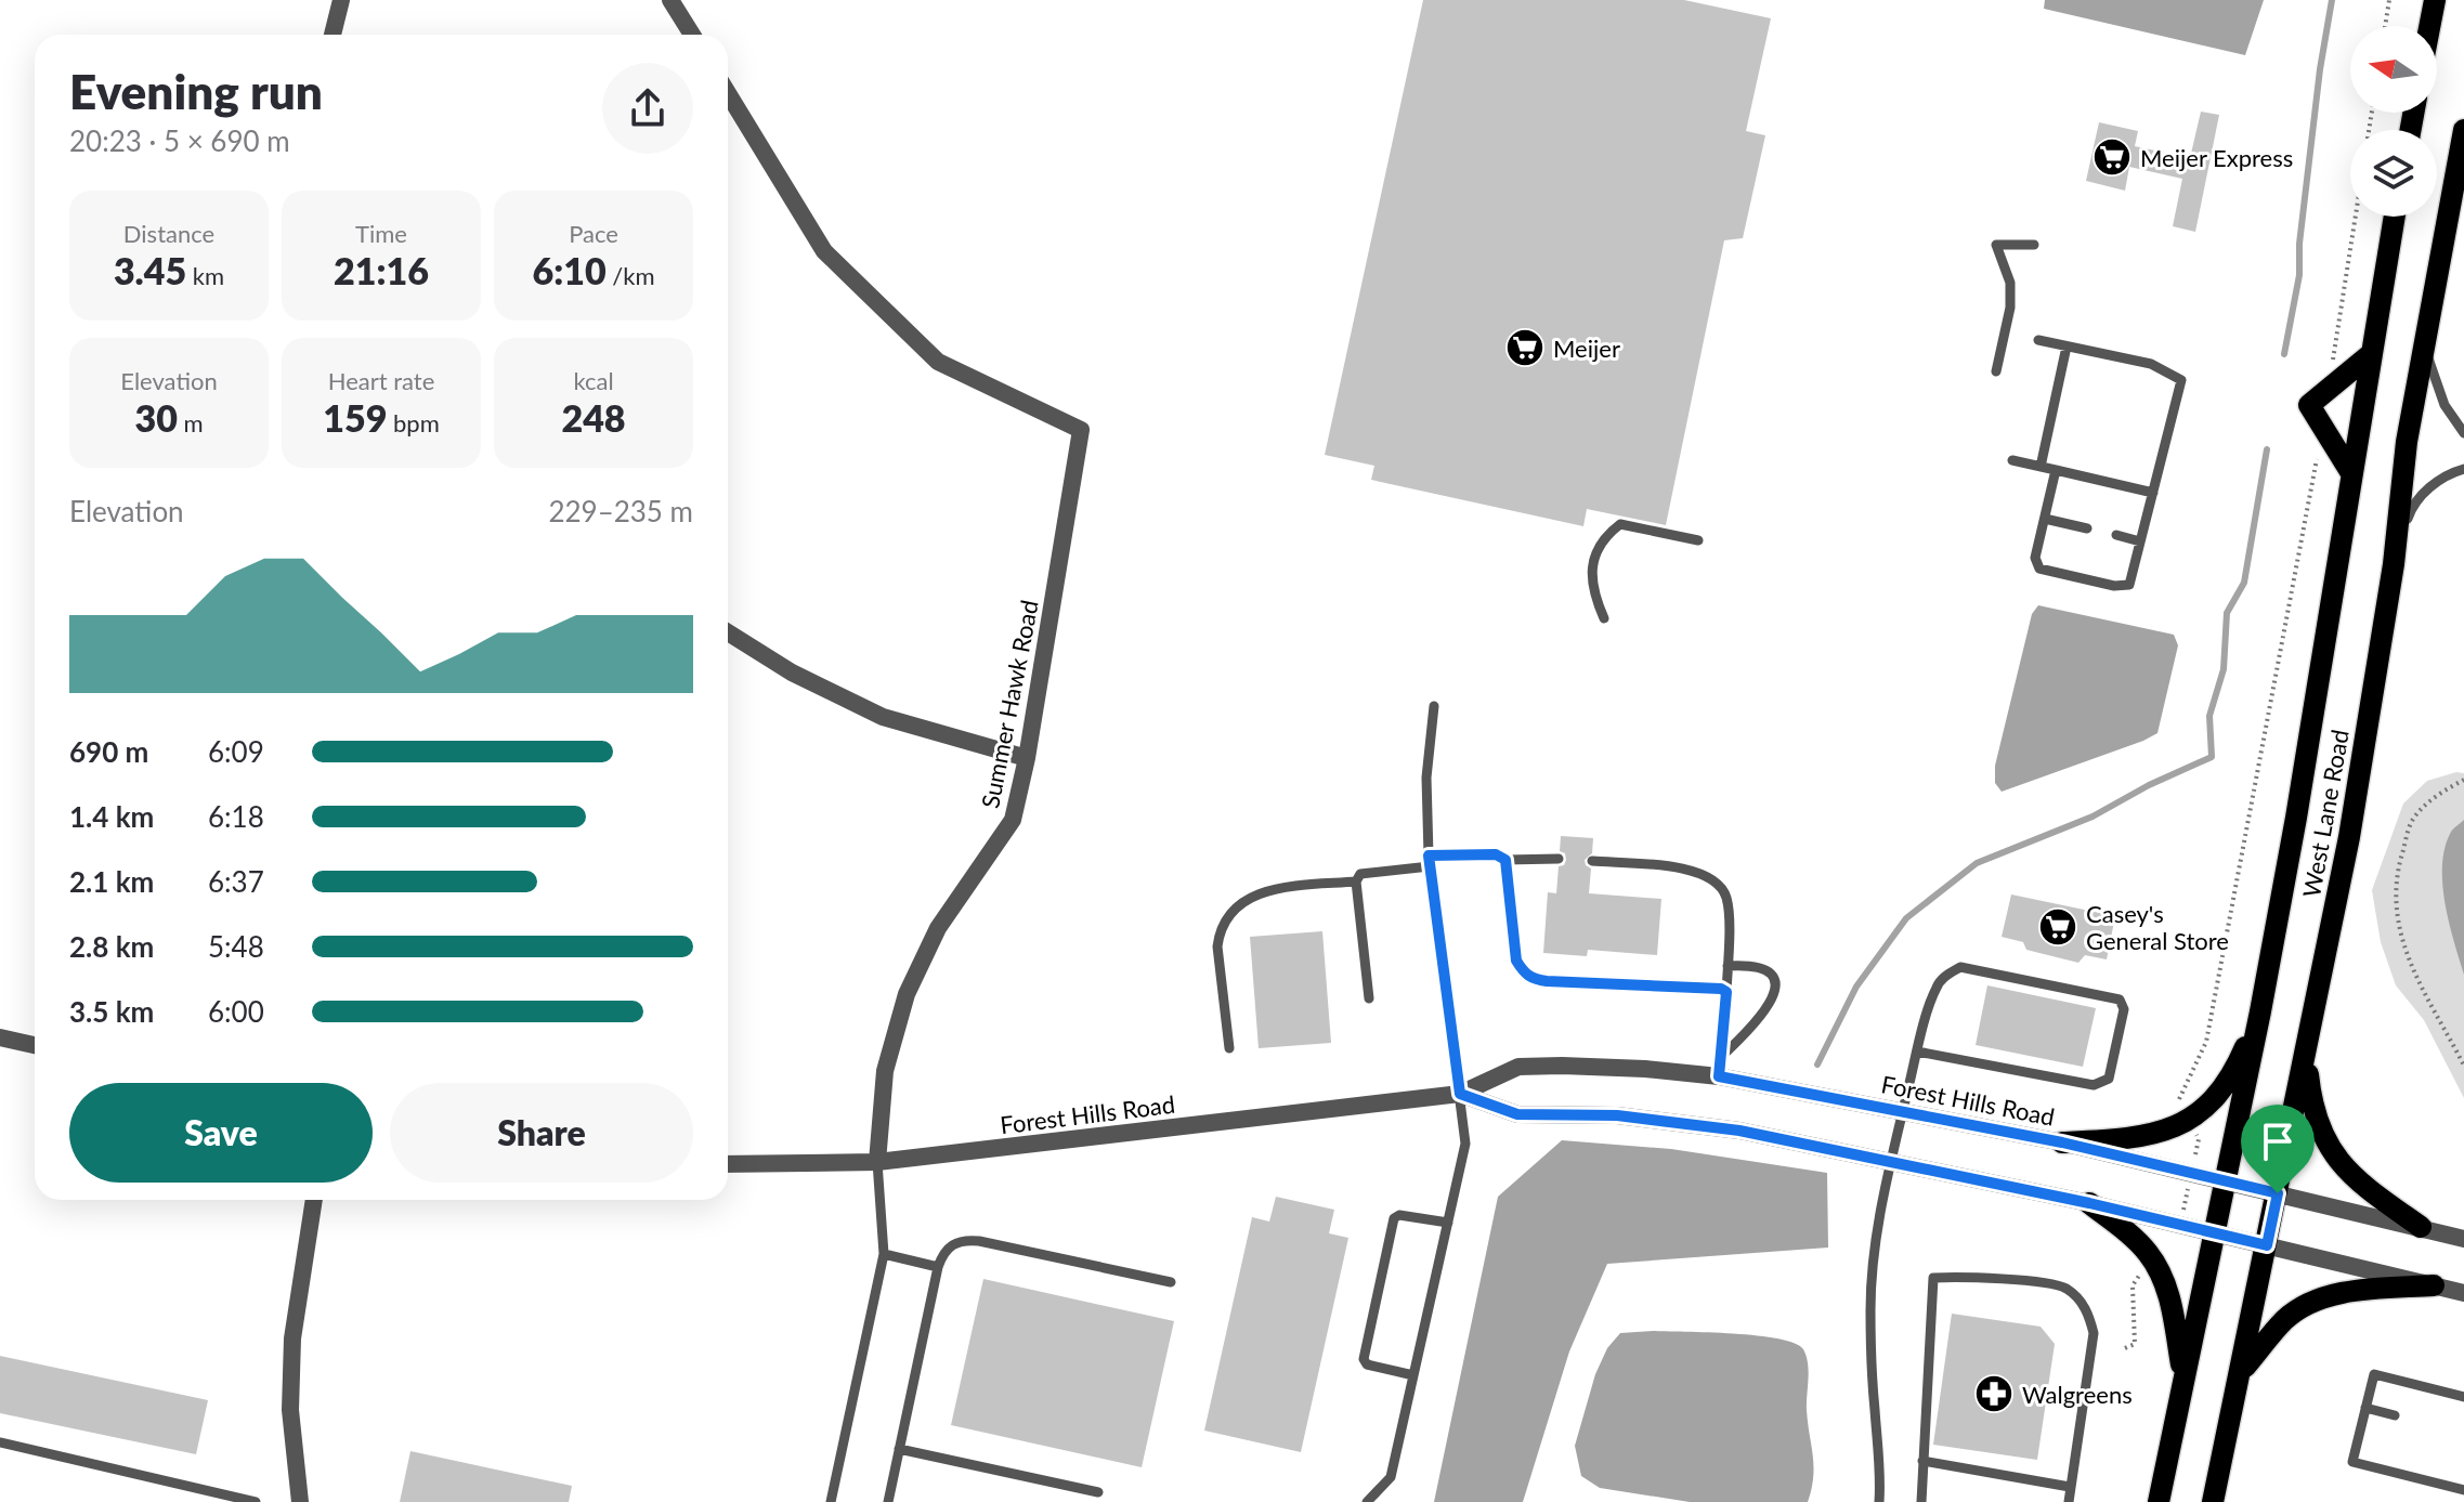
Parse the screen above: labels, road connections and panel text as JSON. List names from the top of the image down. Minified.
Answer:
{"streets":{"main road":["West Lane Road"],"street":["Summer Hawk Road","Forest Hills Road"]},"crossings":[["Summer Hawk Road","Forest Hills Road"],["West Lane Road","Forest Hills Road"]],"places":{"supermarket":["Meijer Express","Meijer","Casey's General Store"],"pharmacy":["Walgreens"]},"north":"left","page":{"heading":["Evening run","20:23 · 5 × 690 m"],"stats":[["Distance","3.45 km"],["Time","21:16"],["Pace","6:10 /km"],["Elevation","30 m"],["Heart rate","159 bpm"],["kcal","248"]],"chart":["Elevation","229–235 m"],"list":[{"name":"690 m","note":"6:09"},{"name":"1.4 km","note":"6:18"},{"name":"2.1 km","note":"6:37"},{"name":"2.8 km","note":"5:48"},{"name":"3.5 km","note":"6:00"}],"buttons":["Save","Share"]}}
